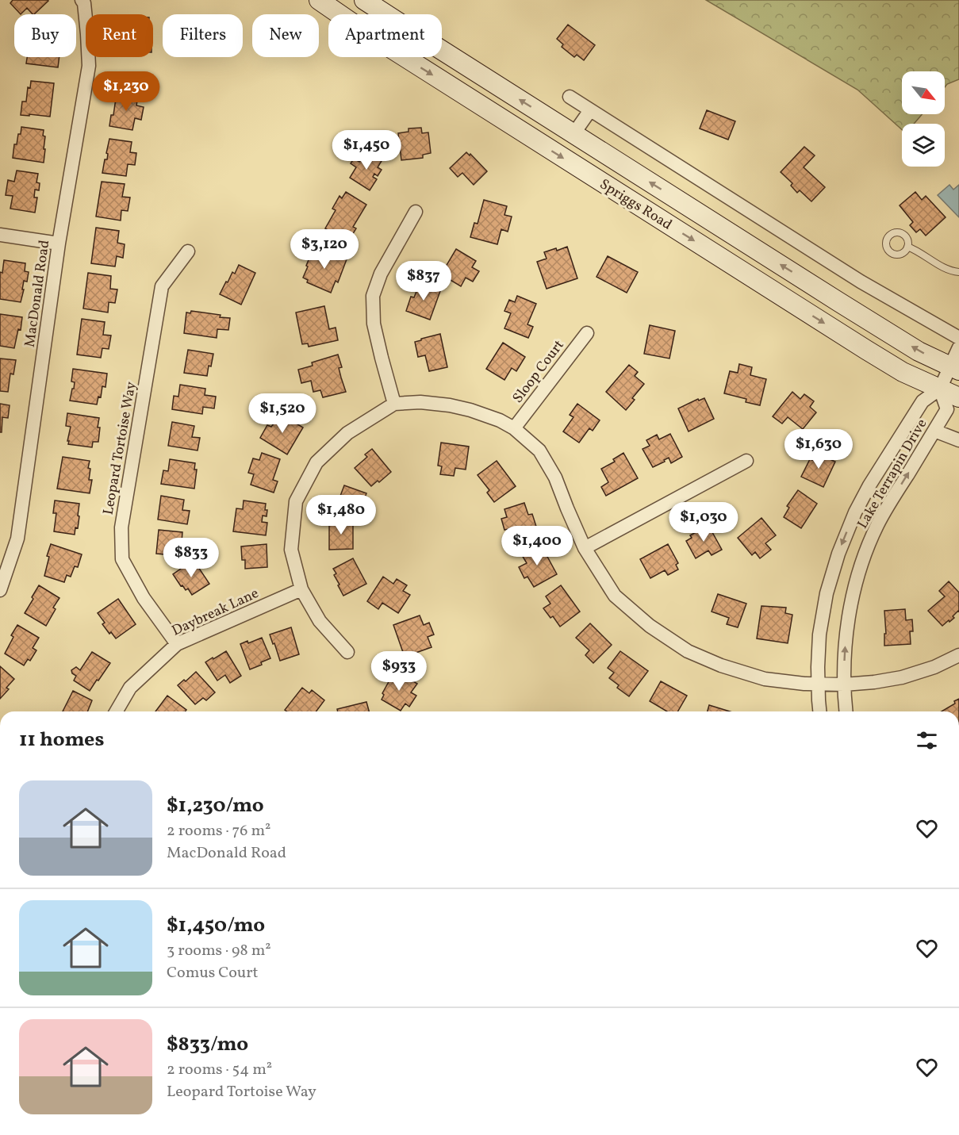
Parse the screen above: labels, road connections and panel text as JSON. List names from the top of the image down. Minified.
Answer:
{"streets":{"main road":["Spriggs Road"],"street":["MacDonald Road","Sloop Court","Leopard Tortoise Way","Lake Terrapin Drive","Daybreak Lane"]},"crossings":[["Spriggs Road","Lake Terrapin Drive"],["Leopard Tortoise Way","Daybreak Lane"]],"north":"bottom right","page":{"chip":["Buy","Rent","Filters","New","Apartment"],"price":["$1,230","$1,450","$3,120","$837","$1,520","$1,630","$1,480","$1,030","$1,400","$833","$933"],"heading":"11 homes","list":[{"name":"$1,230/mo","note":"2 rooms · 76 m² · MacDonald Road"},{"name":"$1,450/mo","note":"3 rooms · 98 m² · Comus Court"},{"name":"$833/mo","note":"2 rooms · 54 m² · Leopard Tortoise Way"}]}}
